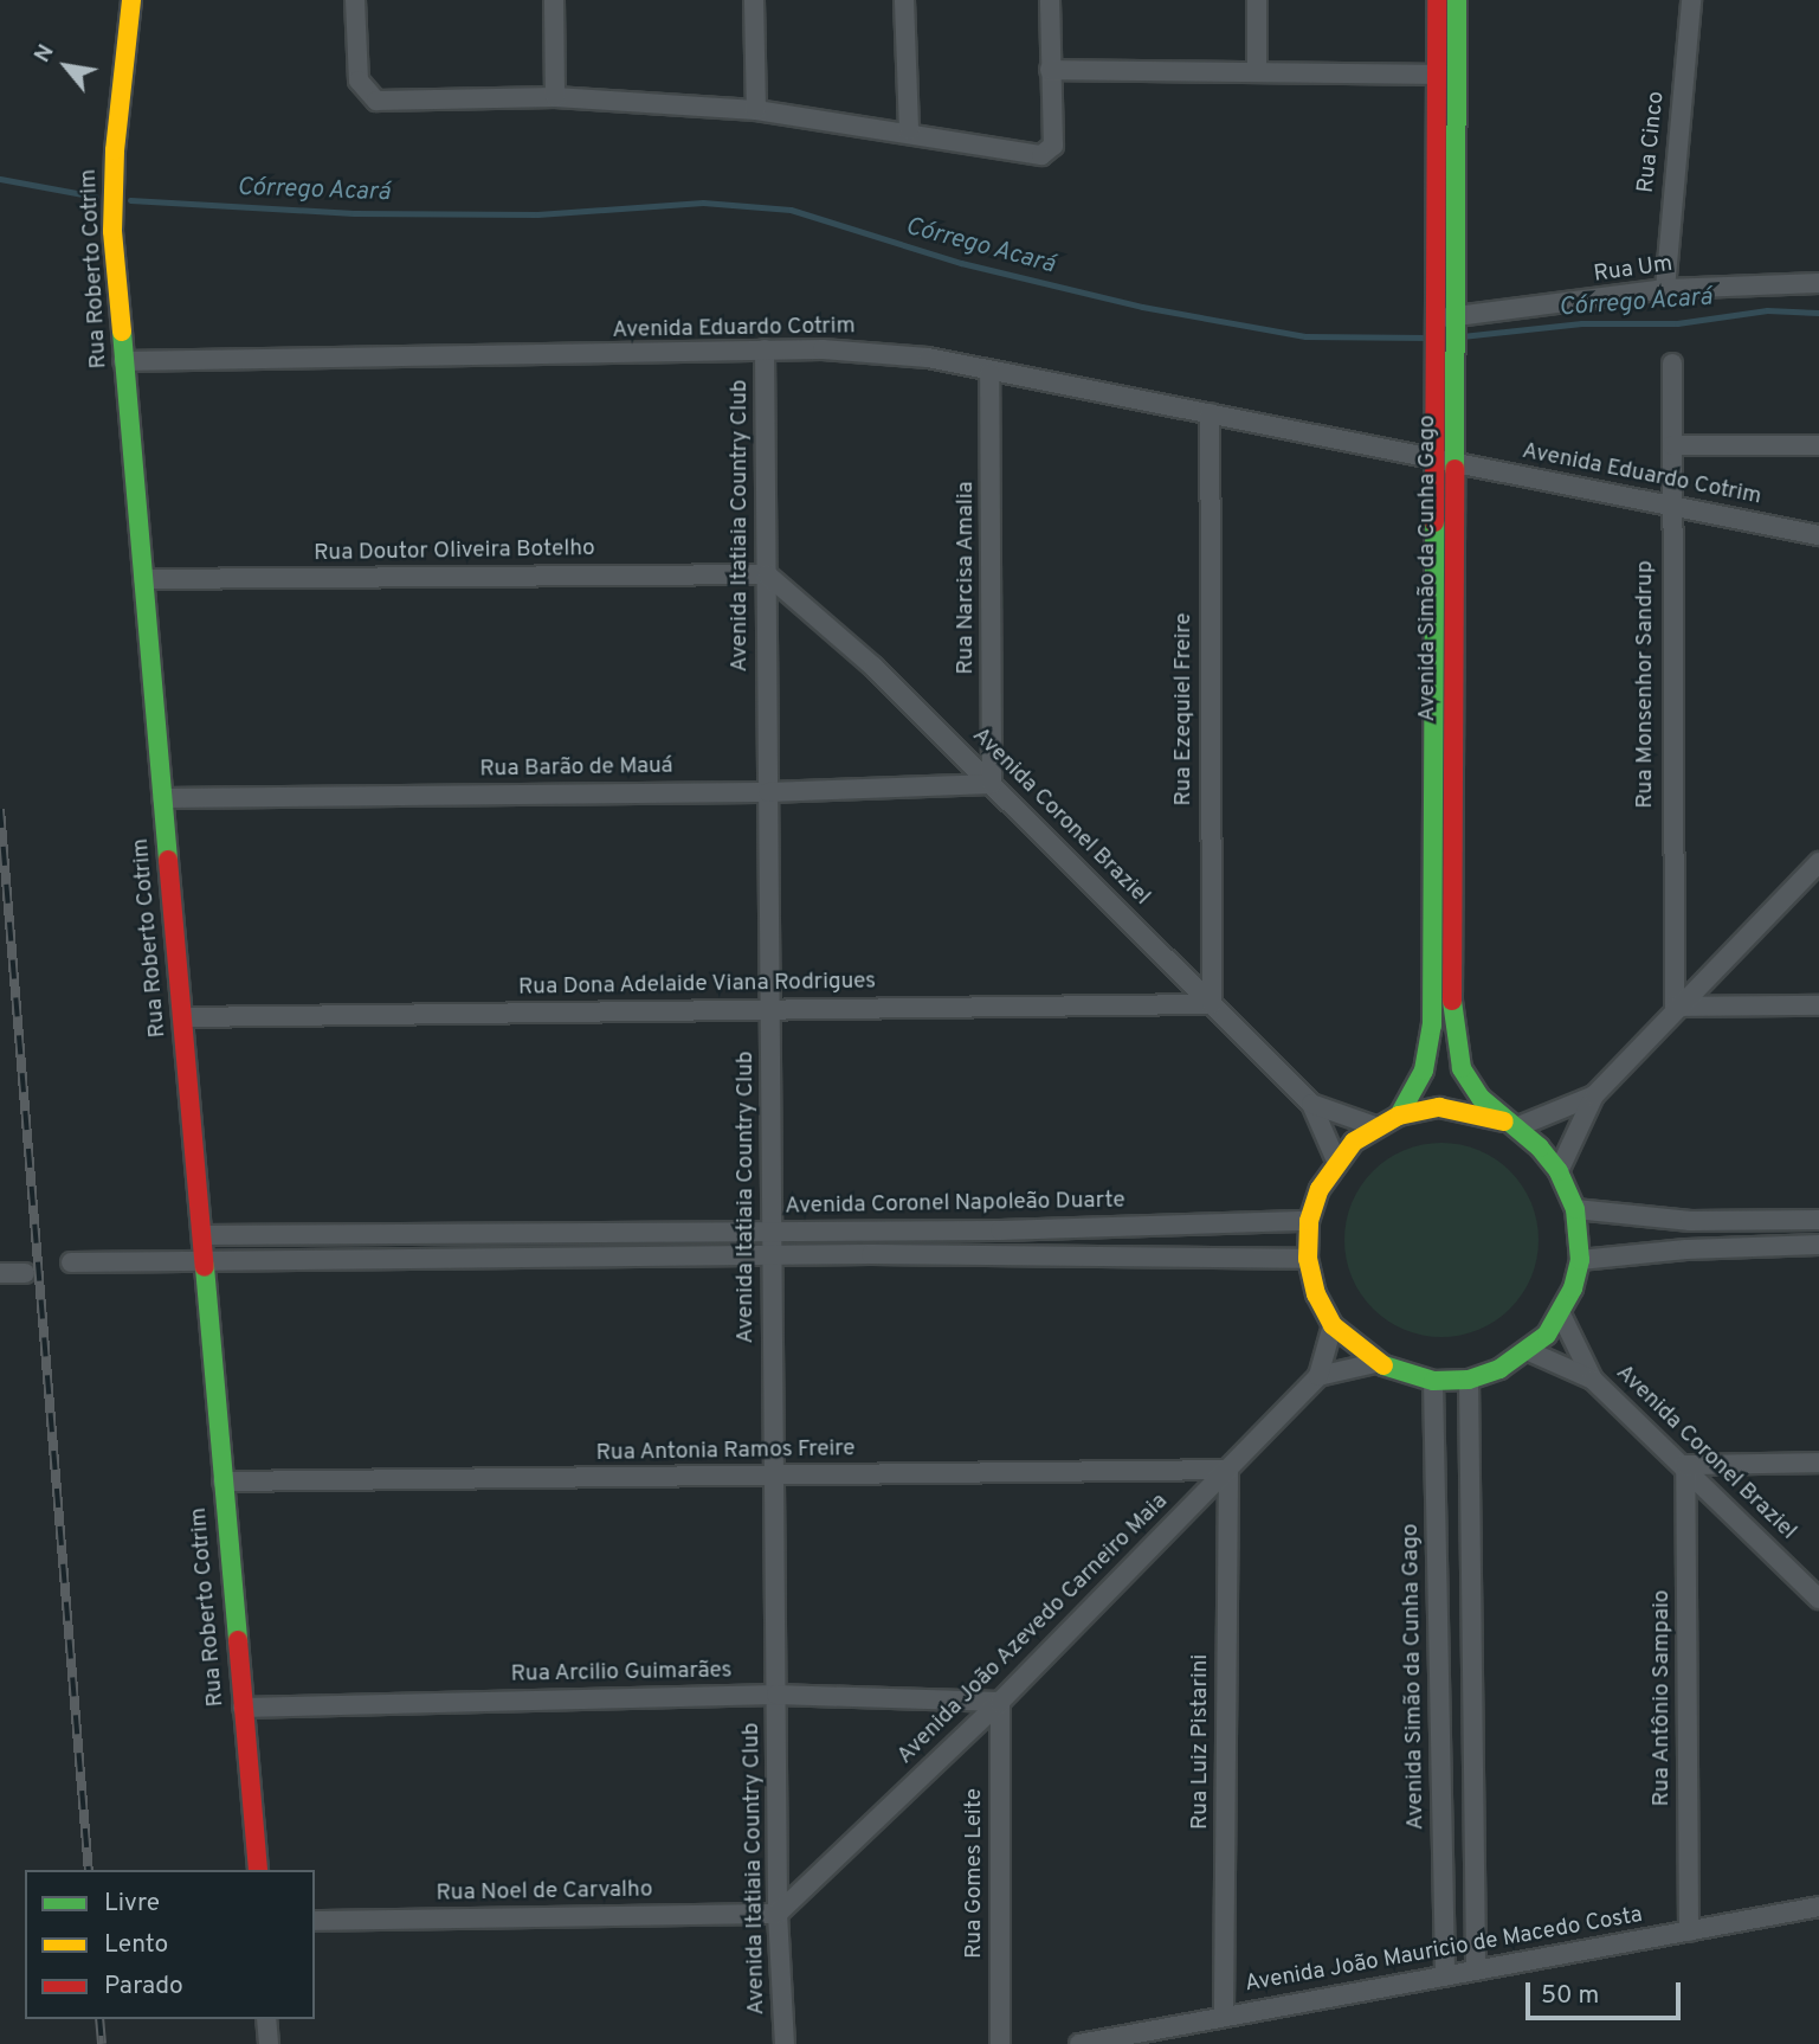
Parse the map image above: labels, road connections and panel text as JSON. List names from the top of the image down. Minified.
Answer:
{"streets":{"street":["Rua Cinco","Rua Roberto Cotrim","Rua Um","Avenida Eduardo Cotrim","Avenida Itatiaia Country Club","Rua Doutor Oliveira Botelho","Avenida Simão da Cunha Gago","Rua Narcisa Amalia","Rua Monsenhor Sandrup","Rua Ezequiel Freire","Rua Barão de Mauá","Avenida Coronel Braziel","Rua Dona Adelaide Viana Rodrigues","Avenida Coronel Napoleão Duarte","Rua Antonia Ramos Freire","Avenida João Azevedo Carneiro Maia","Rua Arcilio Guimarães","Rua Antônio Sampaio","Rua Luiz Pistarini","Rua Gomes Leite","Rua Noel de Carvalho","Avenida João Mauricio de Macedo Costa"]},"crossings":[["Rua Cinco","Rua Um"],["Rua Roberto Cotrim","Avenida Eduardo Cotrim"],["Rua Roberto Cotrim","Rua Doutor Oliveira Botelho"],["Rua Roberto Cotrim","Rua Barão de Mauá"],["Rua Roberto Cotrim","Rua Dona Adelaide Viana Rodrigues"],["Rua Roberto Cotrim","Avenida Coronel Napoleão Duarte"],["Rua Roberto Cotrim","Rua Antonia Ramos Freire"],["Rua Roberto Cotrim","Rua Arcilio Guimarães"],["Rua Um","Avenida Simão da Cunha Gago"],["Avenida Eduardo Cotrim","Avenida Itatiaia Country Club"],["Avenida Eduardo Cotrim","Avenida Simão da Cunha Gago"],["Avenida Eduardo Cotrim","Rua Narcisa Amalia"],["Avenida Eduardo Cotrim","Rua Monsenhor Sandrup"],["Avenida Eduardo Cotrim","Rua Ezequiel Freire"],["Avenida Itatiaia Country Club","Rua Doutor Oliveira Botelho"],["Avenida Itatiaia Country Club","Rua Barão de Mauá"],["Avenida Itatiaia Country Club","Avenida Coronel Braziel"],["Avenida Itatiaia Country Club","Rua Dona Adelaide Viana Rodrigues"],["Avenida Itatiaia Country Club","Avenida Coronel Napoleão Duarte"],["Avenida Itatiaia Country Club","Rua Antonia Ramos Freire"],["Avenida Itatiaia Country Club","Avenida João Azevedo Carneiro Maia"],["Avenida Itatiaia Country Club","Rua Arcilio Guimarães"],["Avenida Itatiaia Country Club","Rua Noel de Carvalho"],["Rua Doutor Oliveira Botelho","Avenida Coronel Braziel"],["Avenida Simão da Cunha Gago","Avenida Coronel Braziel"],["Avenida Simão da Cunha Gago","Avenida Coronel Napoleão Duarte"],["Avenida Simão da Cunha Gago","Avenida João Azevedo Carneiro Maia"],["Avenida Simão da Cunha Gago","Avenida João Mauricio de Macedo Costa"],["Rua Narcisa Amalia","Rua Barão de Mauá"],["Rua Narcisa Amalia","Avenida Coronel Braziel"],["Rua Ezequiel Freire","Avenida Coronel Braziel"],["Rua Ezequiel Freire","Rua Dona Adelaide Viana Rodrigues"],["Rua Barão de Mauá","Avenida Coronel Braziel"],["Avenida Coronel Braziel","Rua Dona Adelaide Viana Rodrigues"],["Avenida Coronel Braziel","Avenida Coronel Napoleão Duarte"],["Avenida Coronel Braziel","Avenida João Azevedo Carneiro Maia"],["Avenida Coronel Braziel","Rua Antônio Sampaio"],["Avenida Coronel Napoleão Duarte","Avenida João Azevedo Carneiro Maia"],["Rua Antonia Ramos Freire","Avenida João Azevedo Carneiro Maia"],["Rua Antonia Ramos Freire","Rua Luiz Pistarini"],["Avenida João Azevedo Carneiro Maia","Rua Arcilio Guimarães"],["Avenida João Azevedo Carneiro Maia","Rua Luiz Pistarini"],["Avenida João Azevedo Carneiro Maia","Rua Gomes Leite"],["Avenida João Azevedo Carneiro Maia","Rua Noel de Carvalho"],["Rua Arcilio Guimarães","Rua Gomes Leite"],["Rua Antônio Sampaio","Avenida João Mauricio de Macedo Costa"],["Rua Luiz Pistarini","Avenida João Mauricio de Macedo Costa"]],"water":["Córrego Acará"],"legend":["Livre","Lento","Parado"],"scale_bar":"50 m","north":"top left"}
